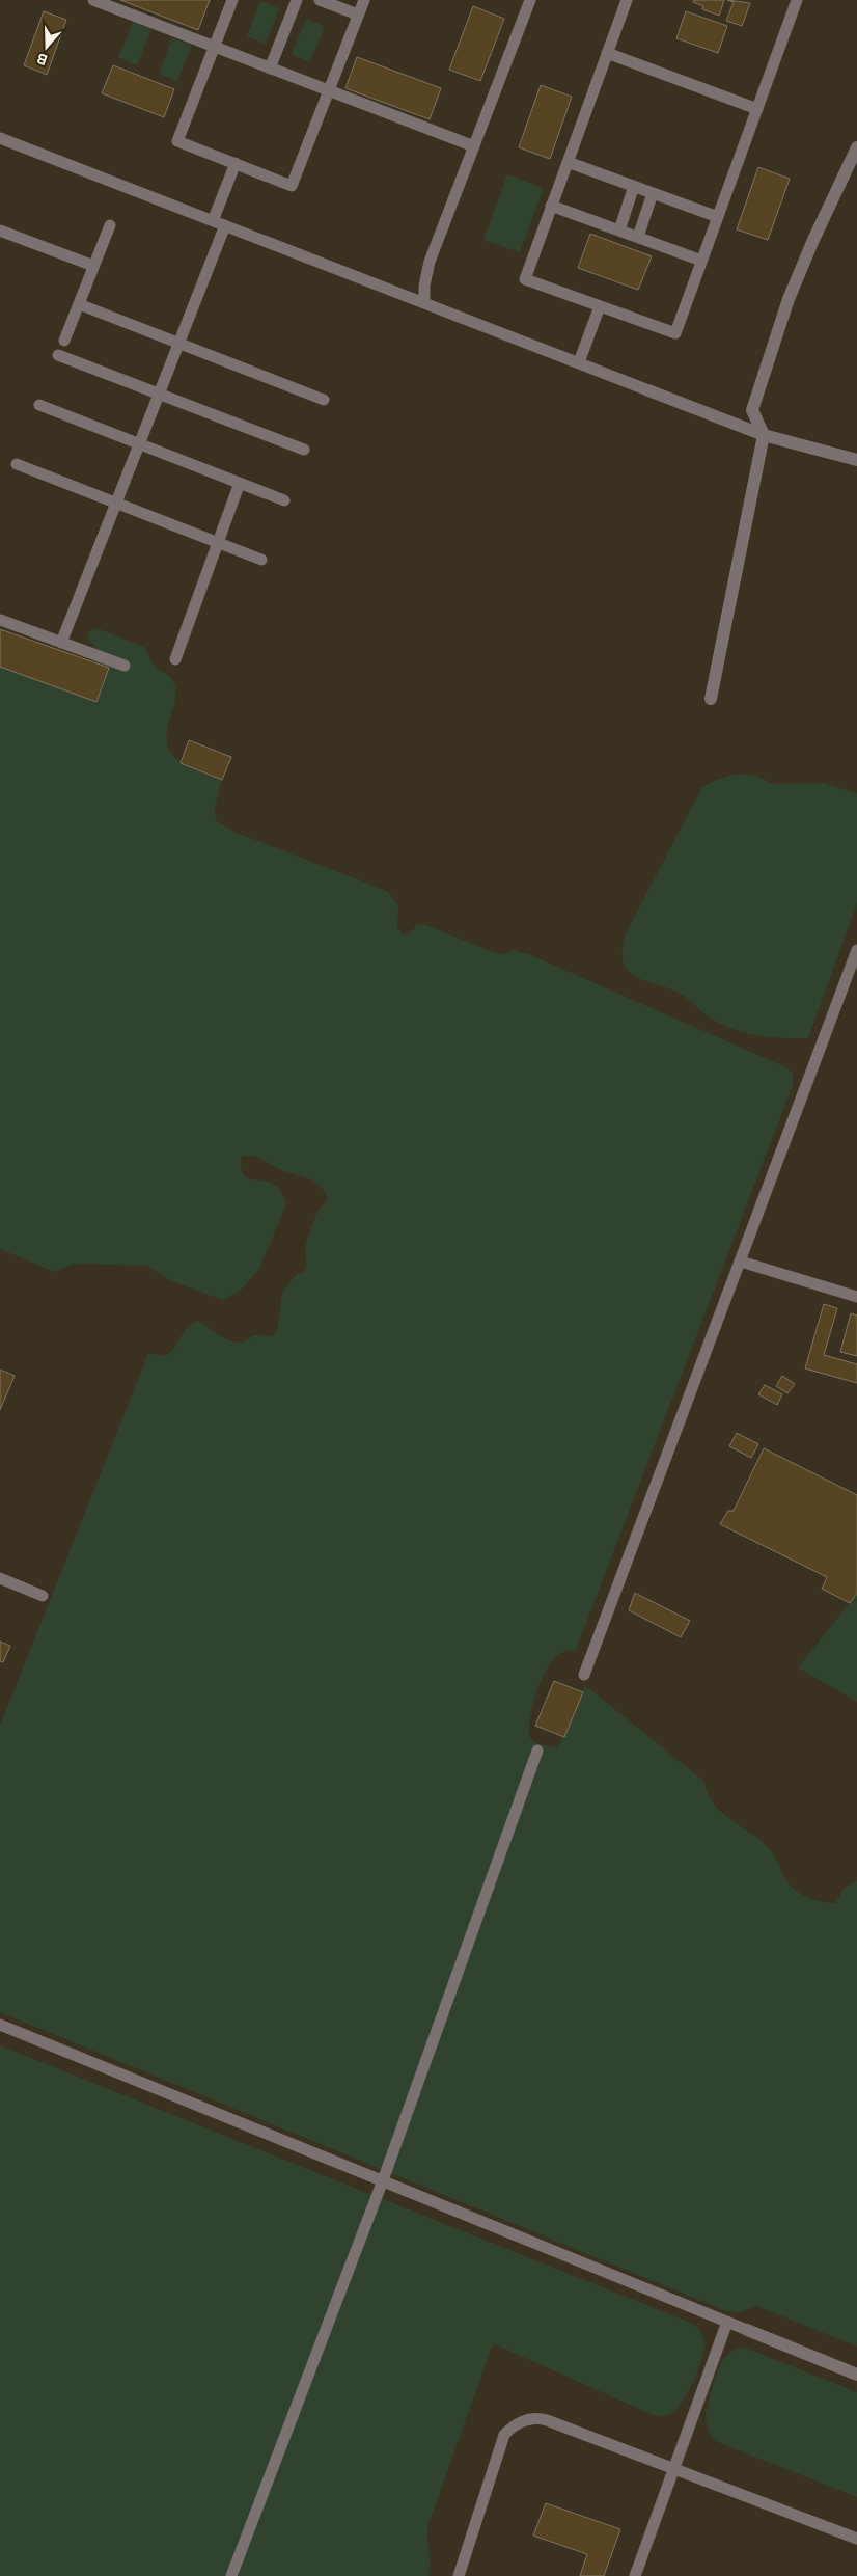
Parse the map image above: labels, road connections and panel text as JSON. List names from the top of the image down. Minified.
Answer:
{"north":"bottom"}
